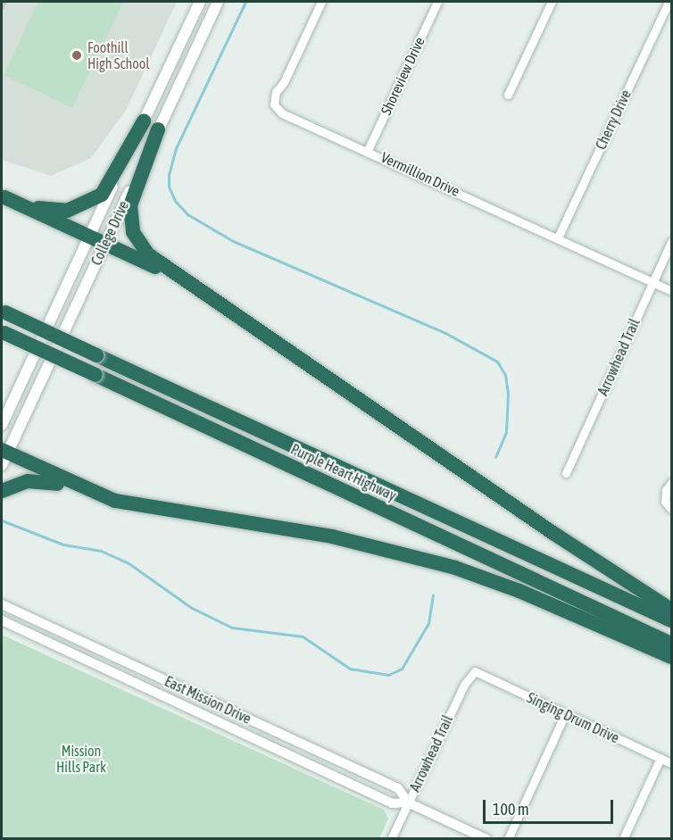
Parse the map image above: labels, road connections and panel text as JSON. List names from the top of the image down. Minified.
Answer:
{"streets":{"highway":["Purple Heart Highway"],"main road":["College Drive"],"street":["Shoreview Drive","Cherry Drive","Vermillion Drive","Arrowhead Trail","East Mission Drive","Singing Drum Drive"]},"crossings":[["Shoreview Drive","Vermillion Drive"],["Cherry Drive","Vermillion Drive"],["Vermillion Drive","Arrowhead Trail"],["Arrowhead Trail","East Mission Drive"],["Arrowhead Trail","Singing Drum Drive"]],"parks":["Mission Hills Park"],"places":["Foothill High School"],"scale_bar":"100 m"}
